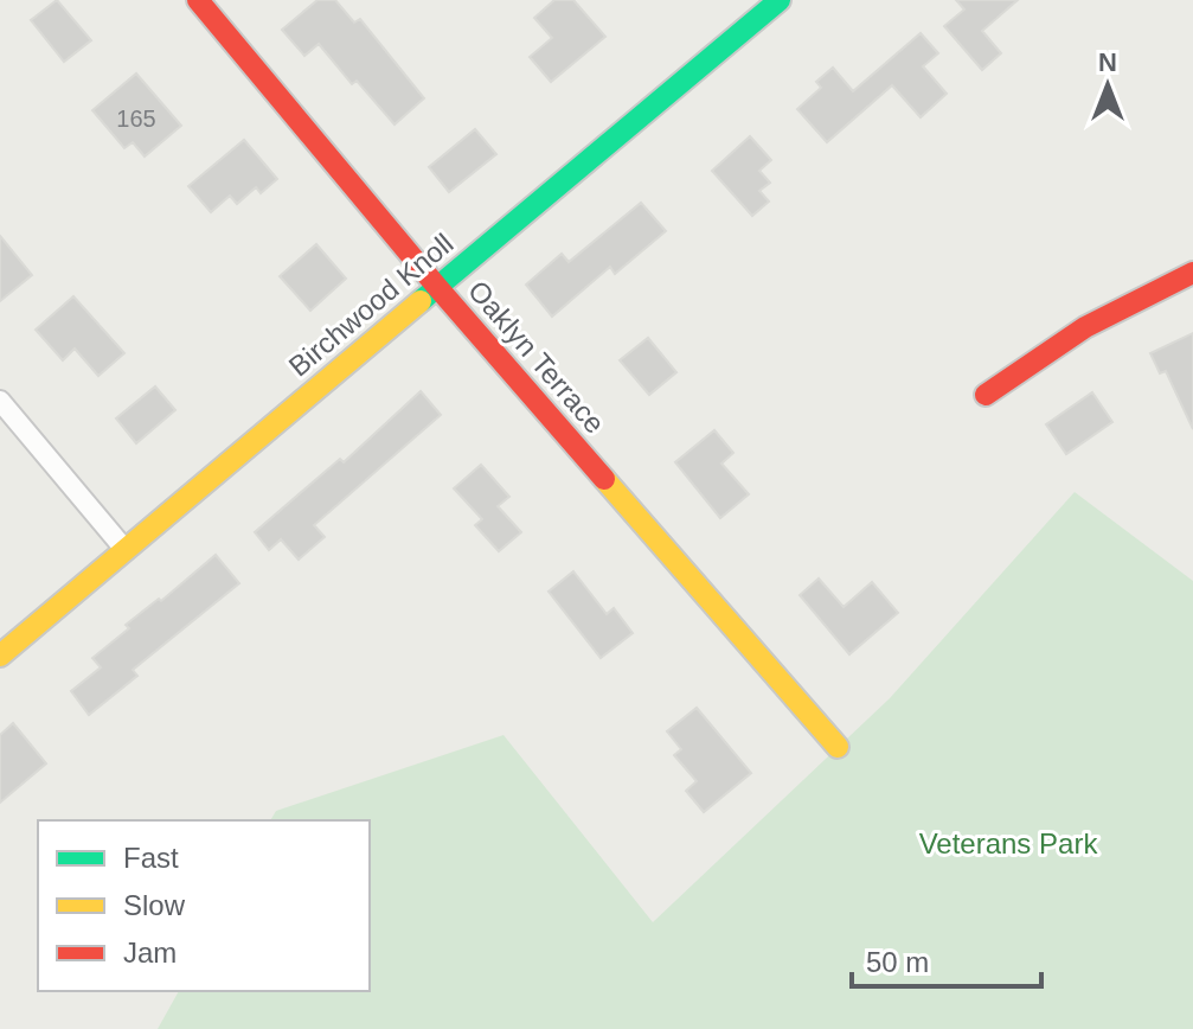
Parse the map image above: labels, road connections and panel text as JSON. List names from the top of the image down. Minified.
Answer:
{"streets":{"street":["Birchwood Knoll","Oaklyn Terrace"]},"crossings":[["Birchwood Knoll","Oaklyn Terrace"]],"parks":["Veterans Park"],"house_numbers":["165"],"legend":["Fast","Slow","Jam"],"scale_bar":"50 m","north":"top"}
